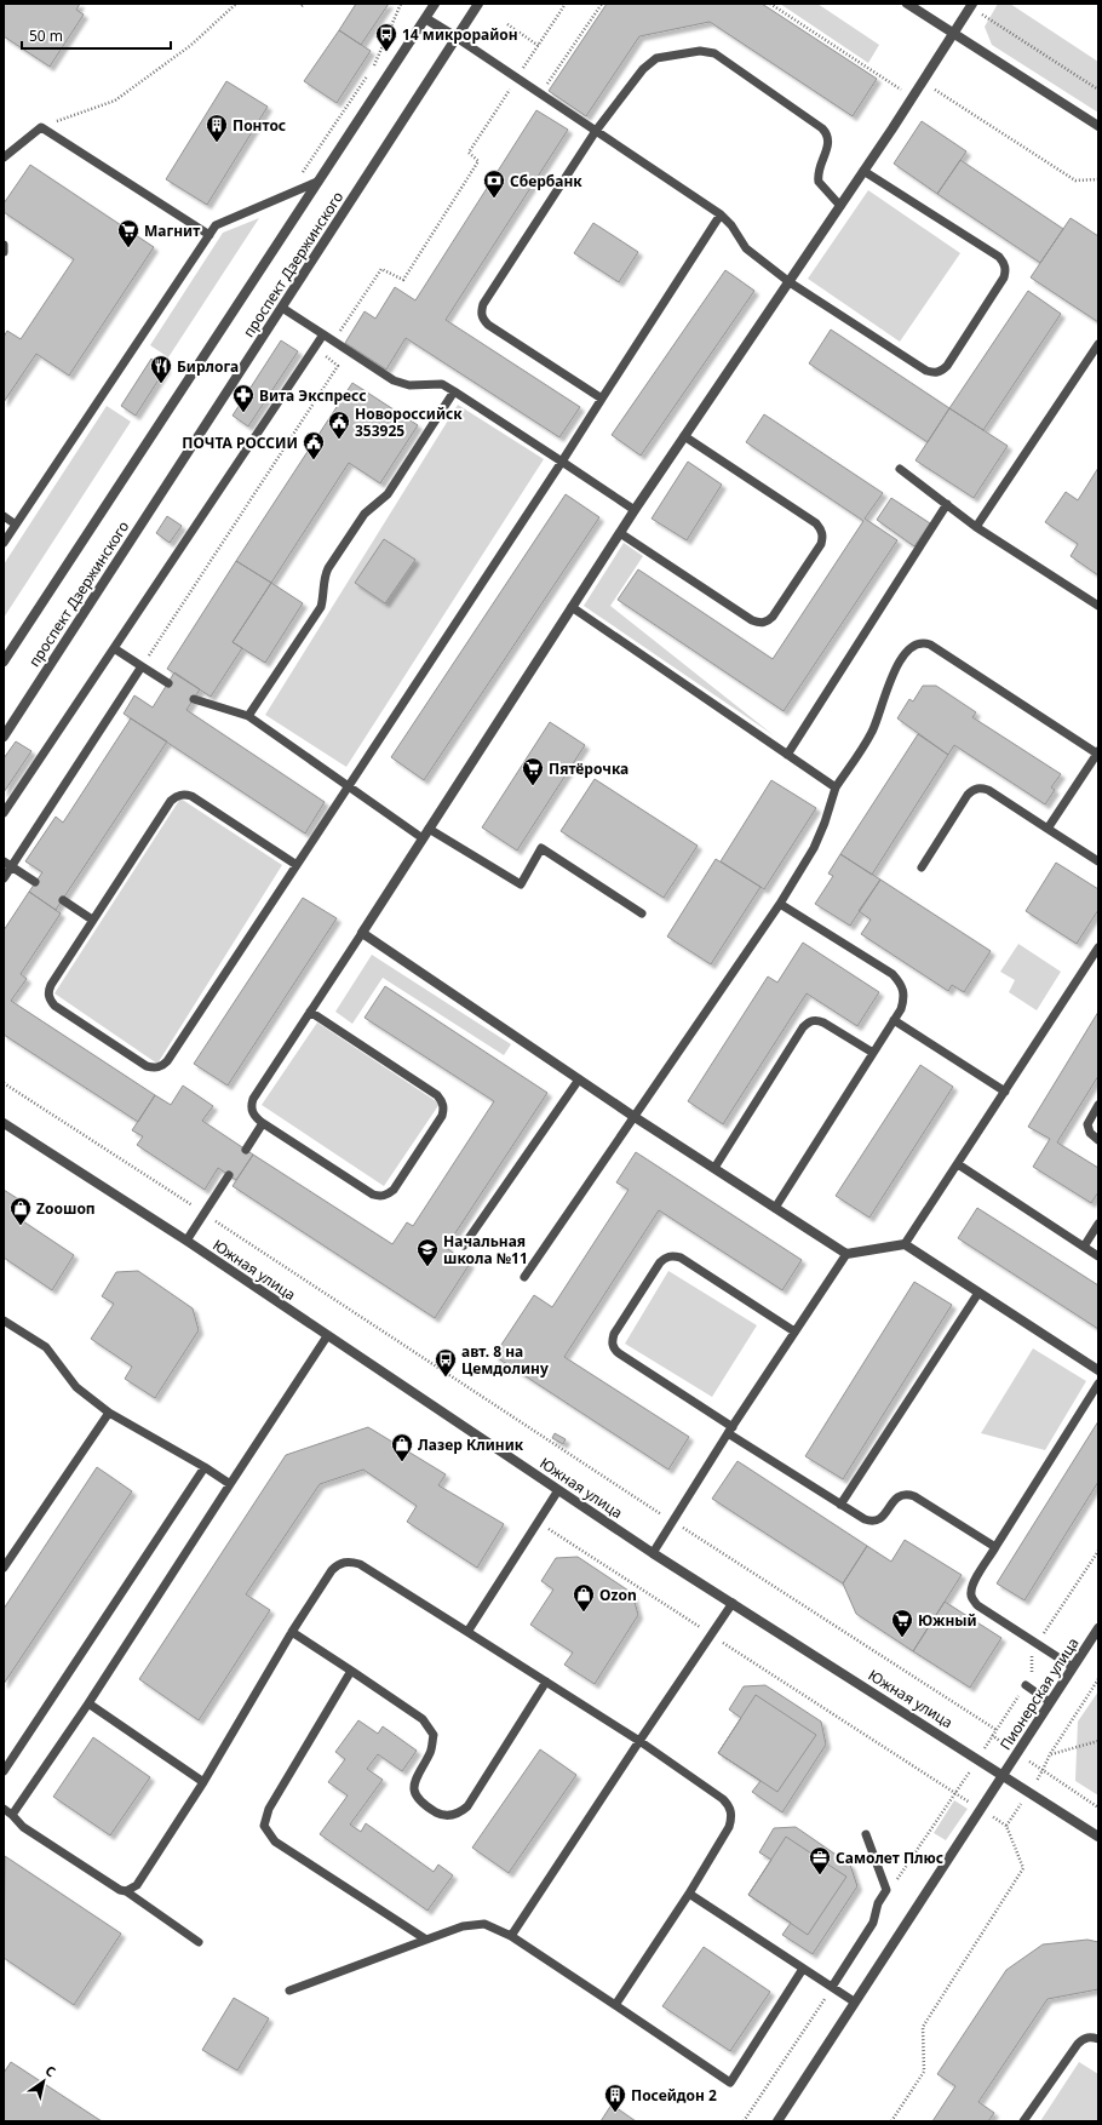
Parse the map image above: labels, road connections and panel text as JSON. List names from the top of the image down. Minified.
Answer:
{"streets":{"street":["проспект Дзержинского","Южная улица","Пионерская улица"]},"crossings":[["Южная улица","Пионерская улица"]],"places":{"bus stop":["14 микрорайон","авт. 8 на Цемдолину"],"building":["Понтос","Посейдон 2"],"bank":["Сбербанк"],"supermarket":["Магнит","Пятёрочка","Южный"],"restaurant":["Бирлога"],"pharmacy":["Вита Экспресс"],"public building":["Новороссийск 353925","ПОЧТА РОССИИ"],"shop":["Zooшоп","Лазер Клиник","Ozon"],"school or university":["Начальная школа №11"],"office":["Самолет Плюс"]},"scale_bar":"50 m","north":"top right"}
